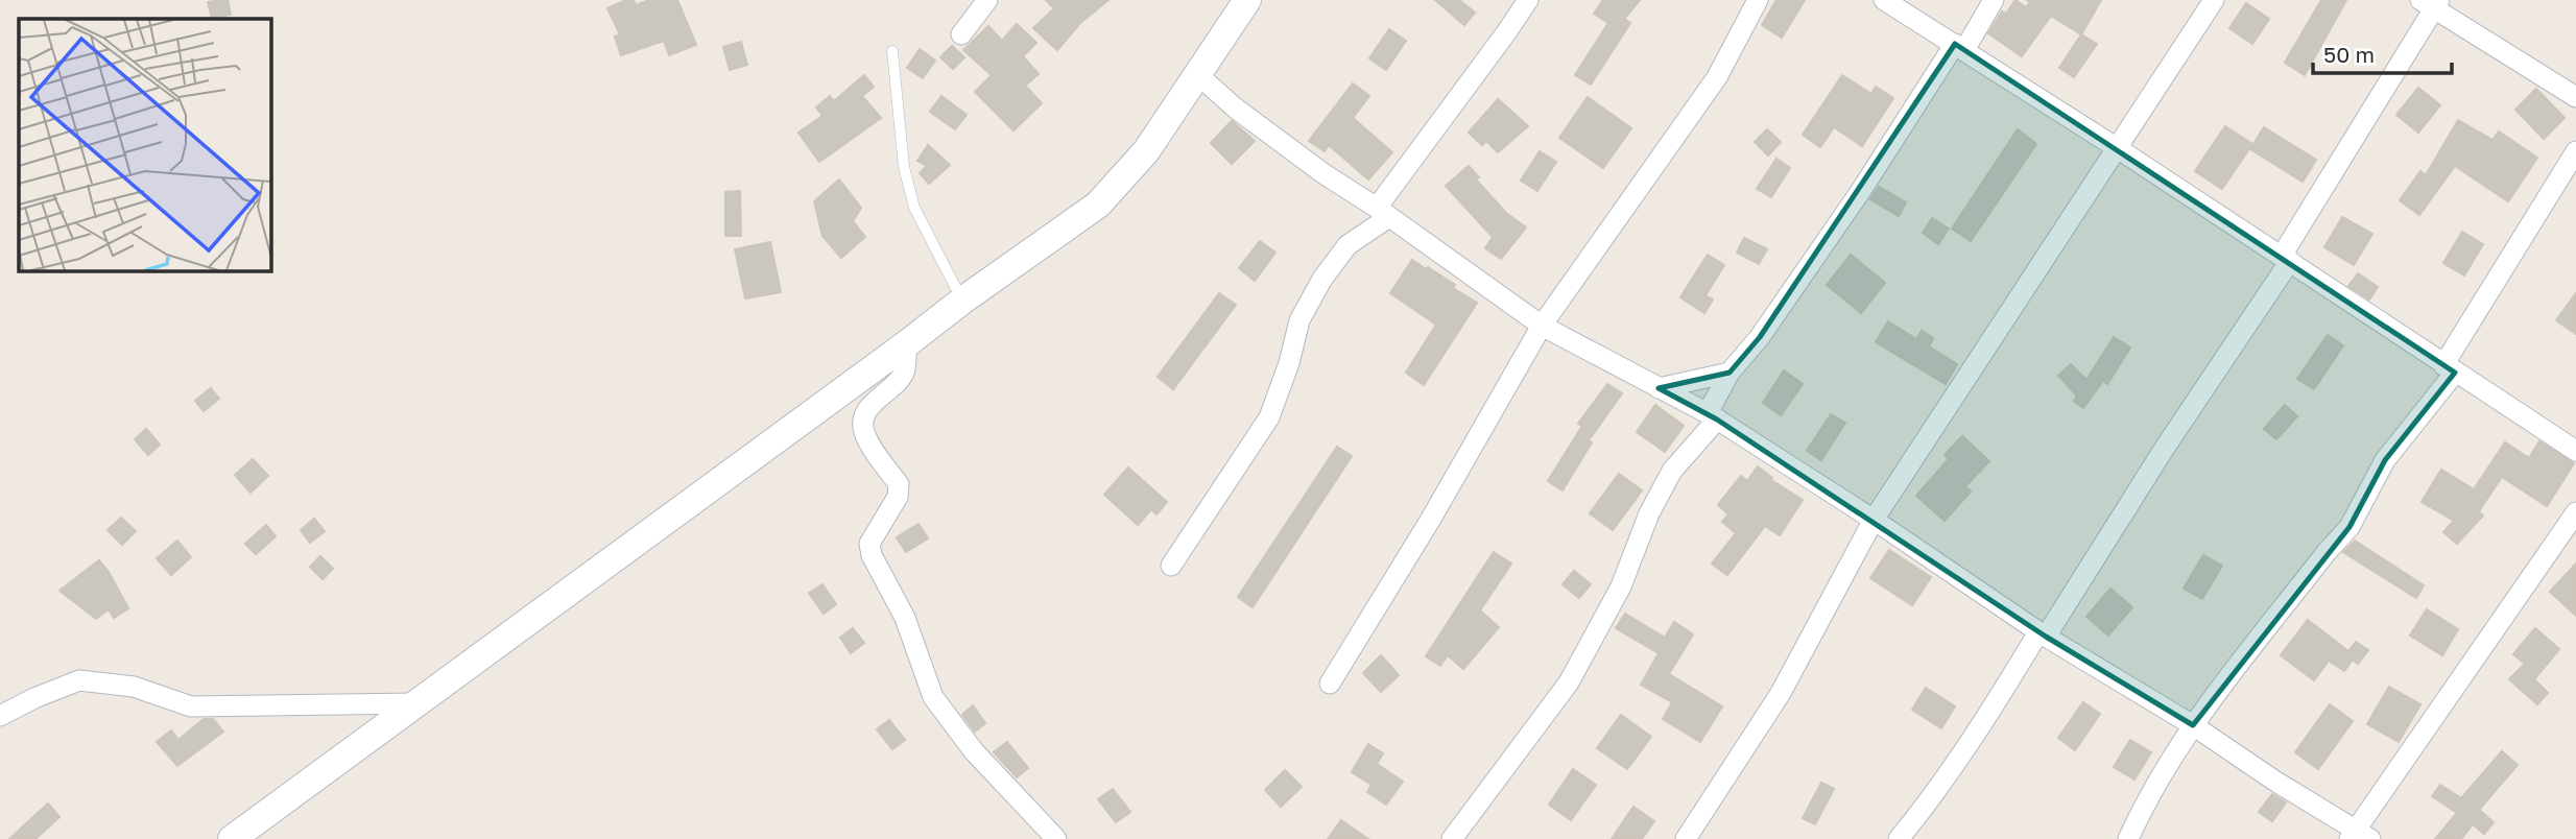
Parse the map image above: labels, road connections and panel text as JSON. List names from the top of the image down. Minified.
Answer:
{"scale_bar":"50 m"}
